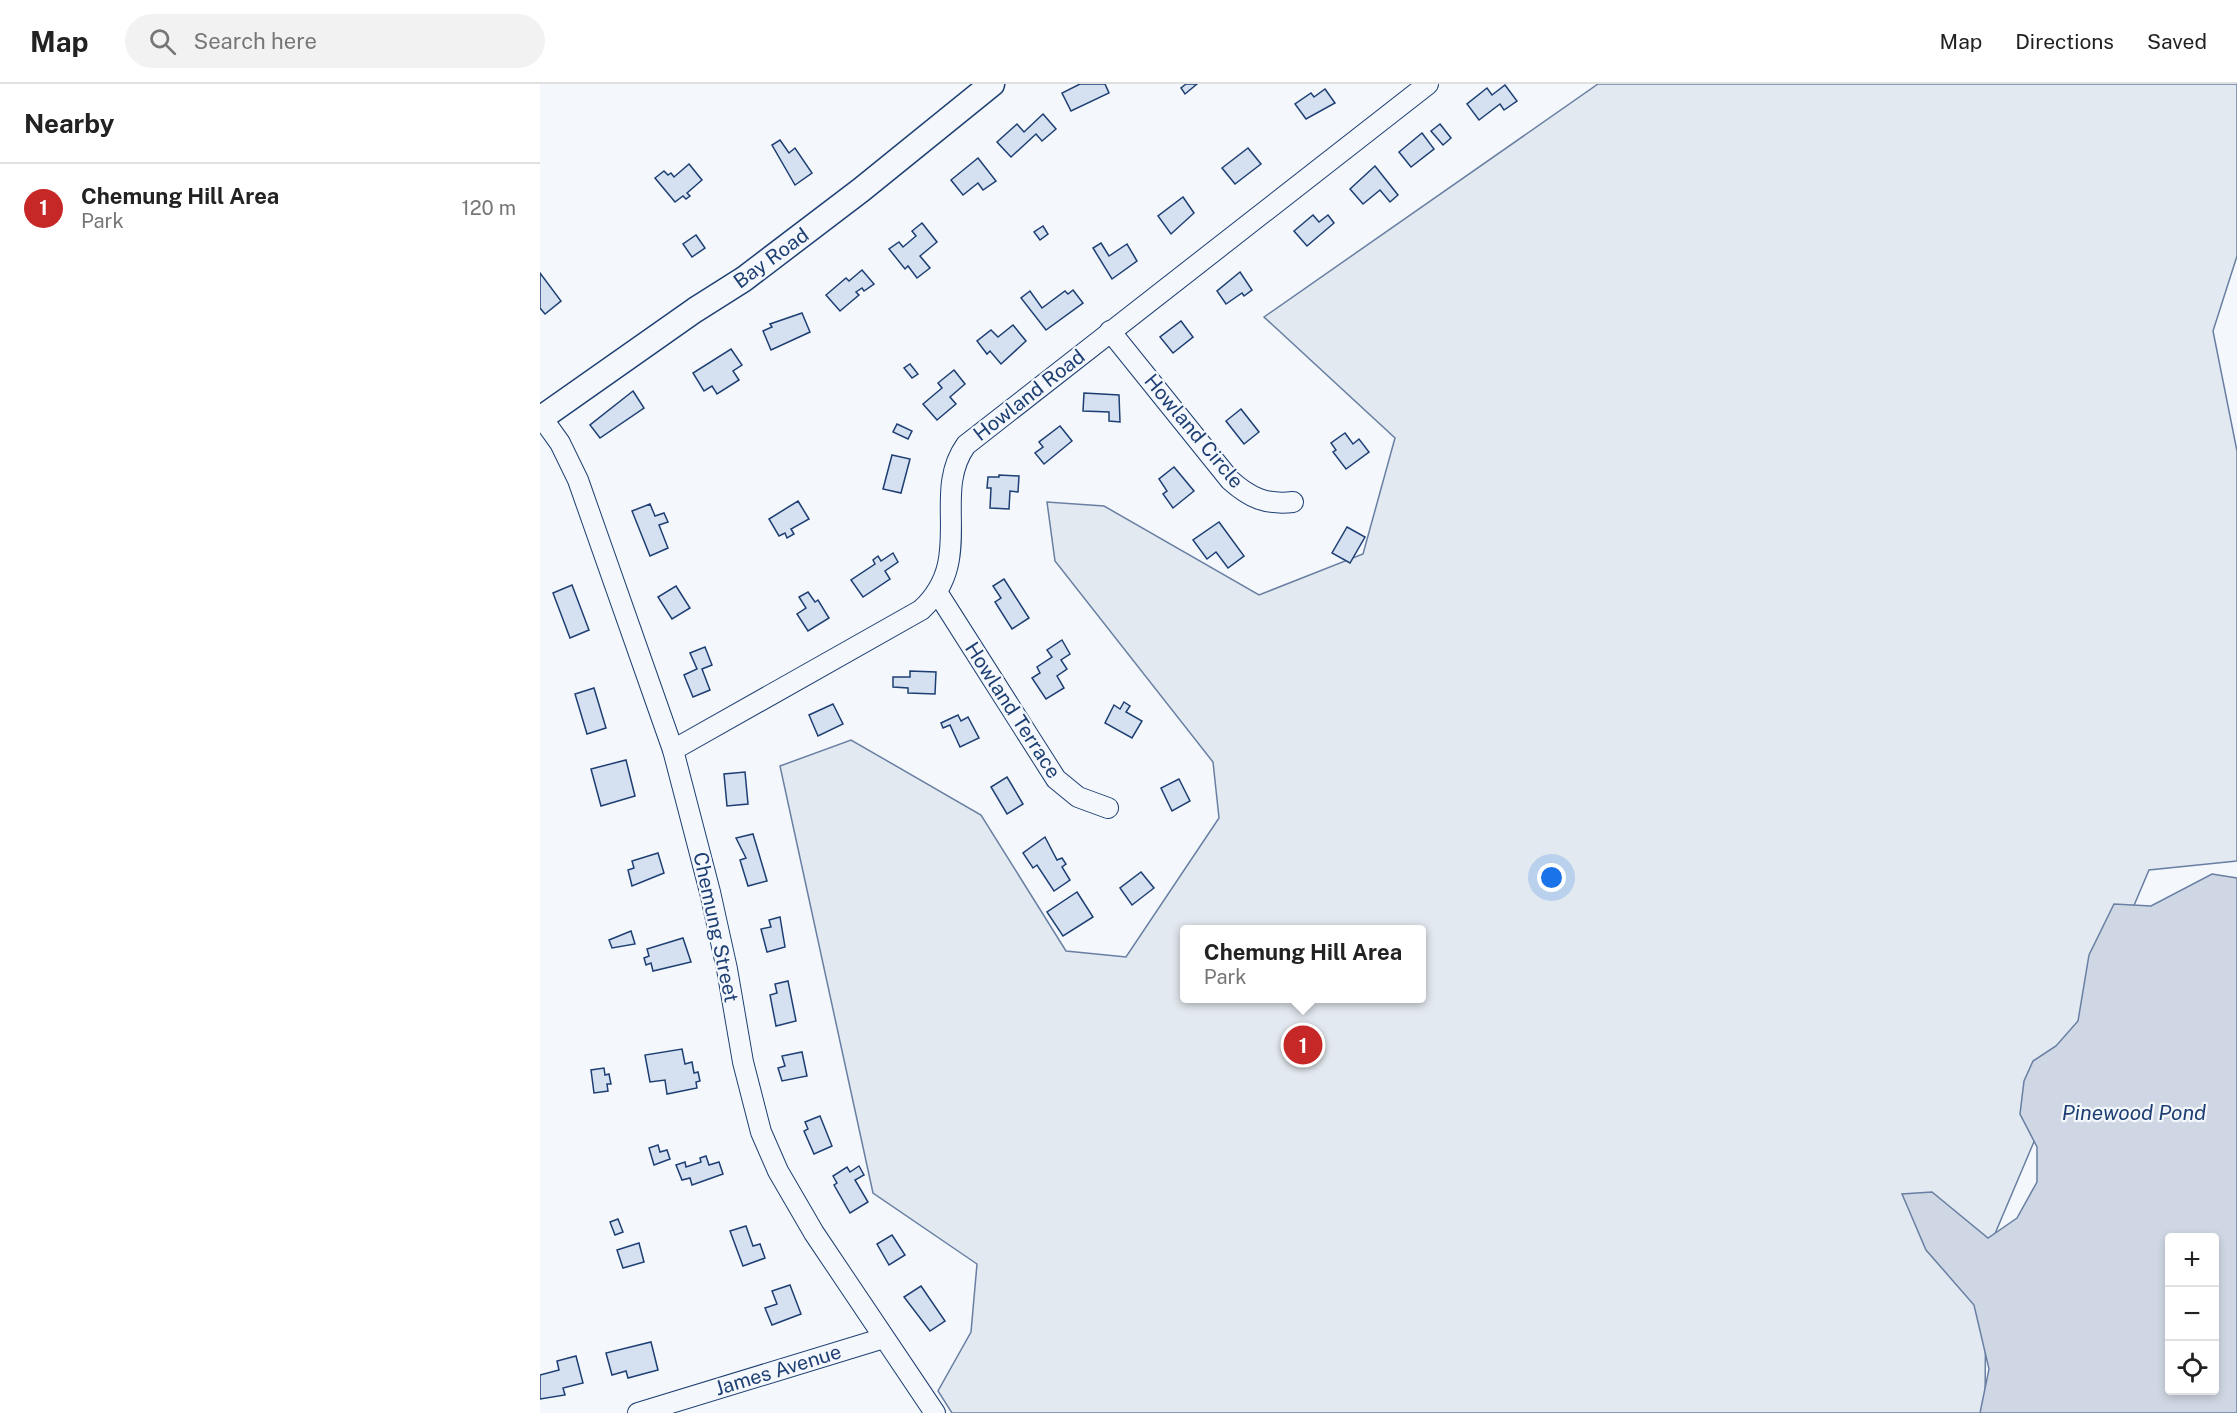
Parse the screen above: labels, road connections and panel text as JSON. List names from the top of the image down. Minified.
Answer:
{"streets":{"main road":["Bay Road"],"street":["Howland Road","Howland Circle","Howland Terrace","Chemung Street","James Avenue"]},"crossings":[["Bay Road","Chemung Street"],["Howland Road","Howland Circle"],["Howland Road","Howland Terrace"],["Howland Road","Chemung Street"],["Chemung Street","James Avenue"]],"water":["Pinewood Pond"],"page":{"header":"Map","search":"Search here","nav":["Map","Directions","Saved"],"heading":"Nearby","list":[{"mark":"1","name":"Chemung Hill Area","note":"Park","value":"120 m"}],"popup":["Chemung Hill Area","Park"],"pins":"1","map_buttons":["+","−"]}}
